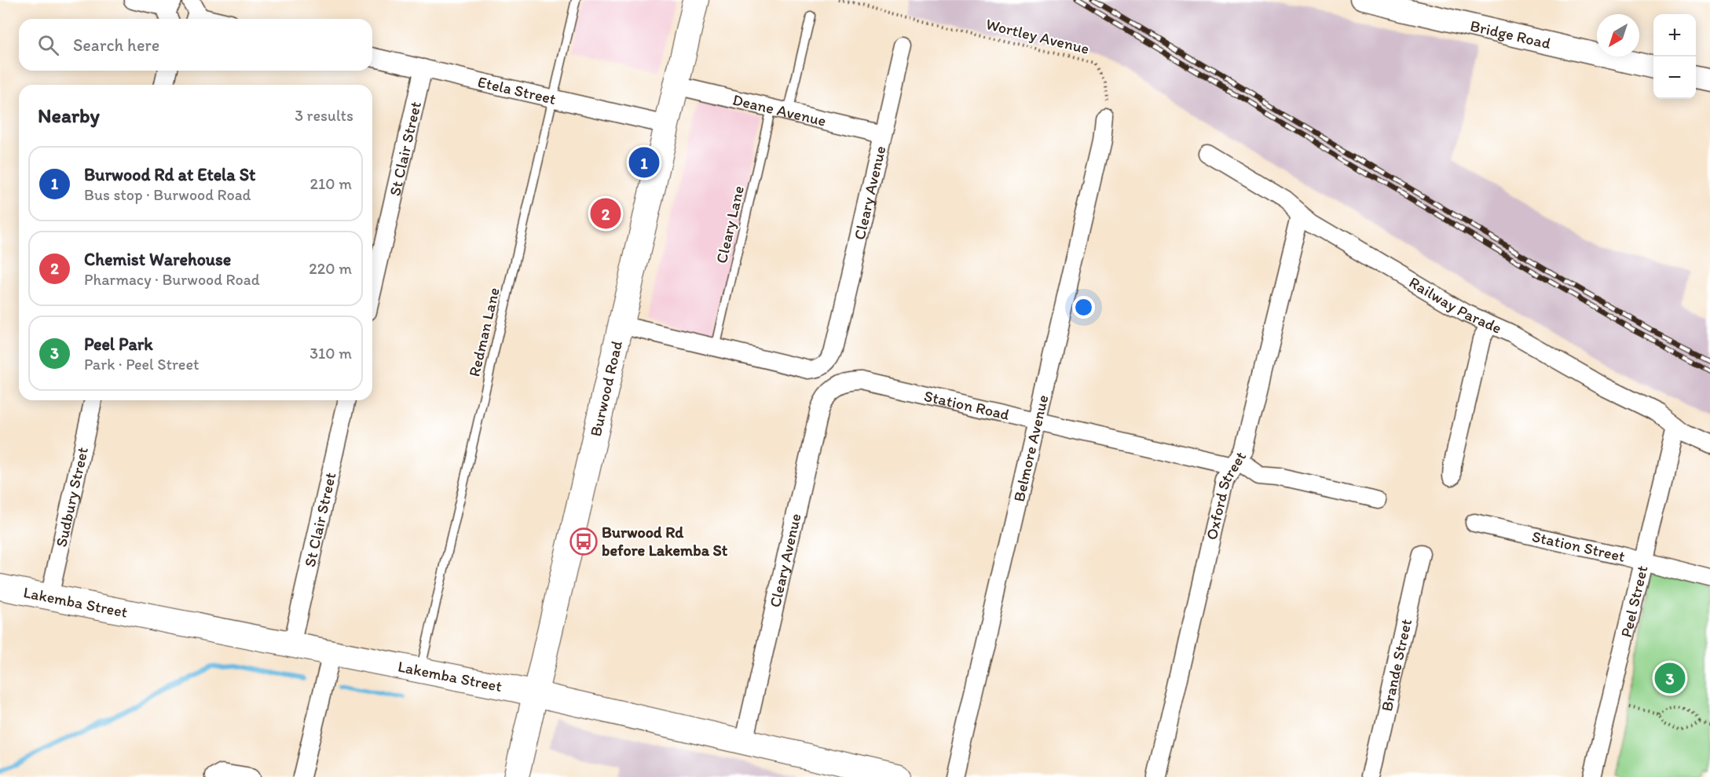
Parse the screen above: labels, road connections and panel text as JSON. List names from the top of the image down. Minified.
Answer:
{"streets":{"main road":["Burwood Road","Lakemba Street"],"street":["Bridge Road","Etela Street","Deane Avenue","St Clair Street","Cleary Avenue","Railway Parade","Station Road","Belmore Avenue","Sudbury Street","Oxford Street","Station Street","Peel Street","Brande Street"],"lane":["Cleary Lane","Redman Lane"],"path":["Wortley Avenue"]},"crossings":[["Wortley Avenue","Belmore Avenue"],["Etela Street","St Clair Street"],["Etela Street","Redman Lane"],["Etela Street","Burwood Road"],["Deane Avenue","Cleary Avenue"],["Deane Avenue","Cleary Lane"],["Deane Avenue","Burwood Road"],["St Clair Street","Lakemba Street"],["Cleary Avenue","Cleary Lane"],["Cleary Avenue","Station Road"],["Cleary Avenue","Lakemba Street"],["Railway Parade","Oxford Street"],["Railway Parade","Peel Street"],["Redman Lane","Lakemba Street"],["Burwood Road","Lakemba Street"],["Station Road","Belmore Avenue"],["Station Road","Oxford Street"],["Sudbury Street","Lakemba Street"],["Station Street","Peel Street"]],"places":{"bus stop":["Burwood Rd before Lakemba St"]},"north":"bottom left","page":{"map_buttons":["+","−"],"search":"Search here","heading":["Nearby","3 results"],"pins":["1","2","3"],"list":[{"mark":"1","name":"Burwood Rd at Etela St","note":"Bus stop · Burwood Road","value":"210 m"},{"mark":"2","name":"Chemist Warehouse","note":"Pharmacy · Burwood Road","value":"220 m"},{"mark":"3","name":"Peel Park","note":"Park · Peel Street","value":"310 m"}]}}
